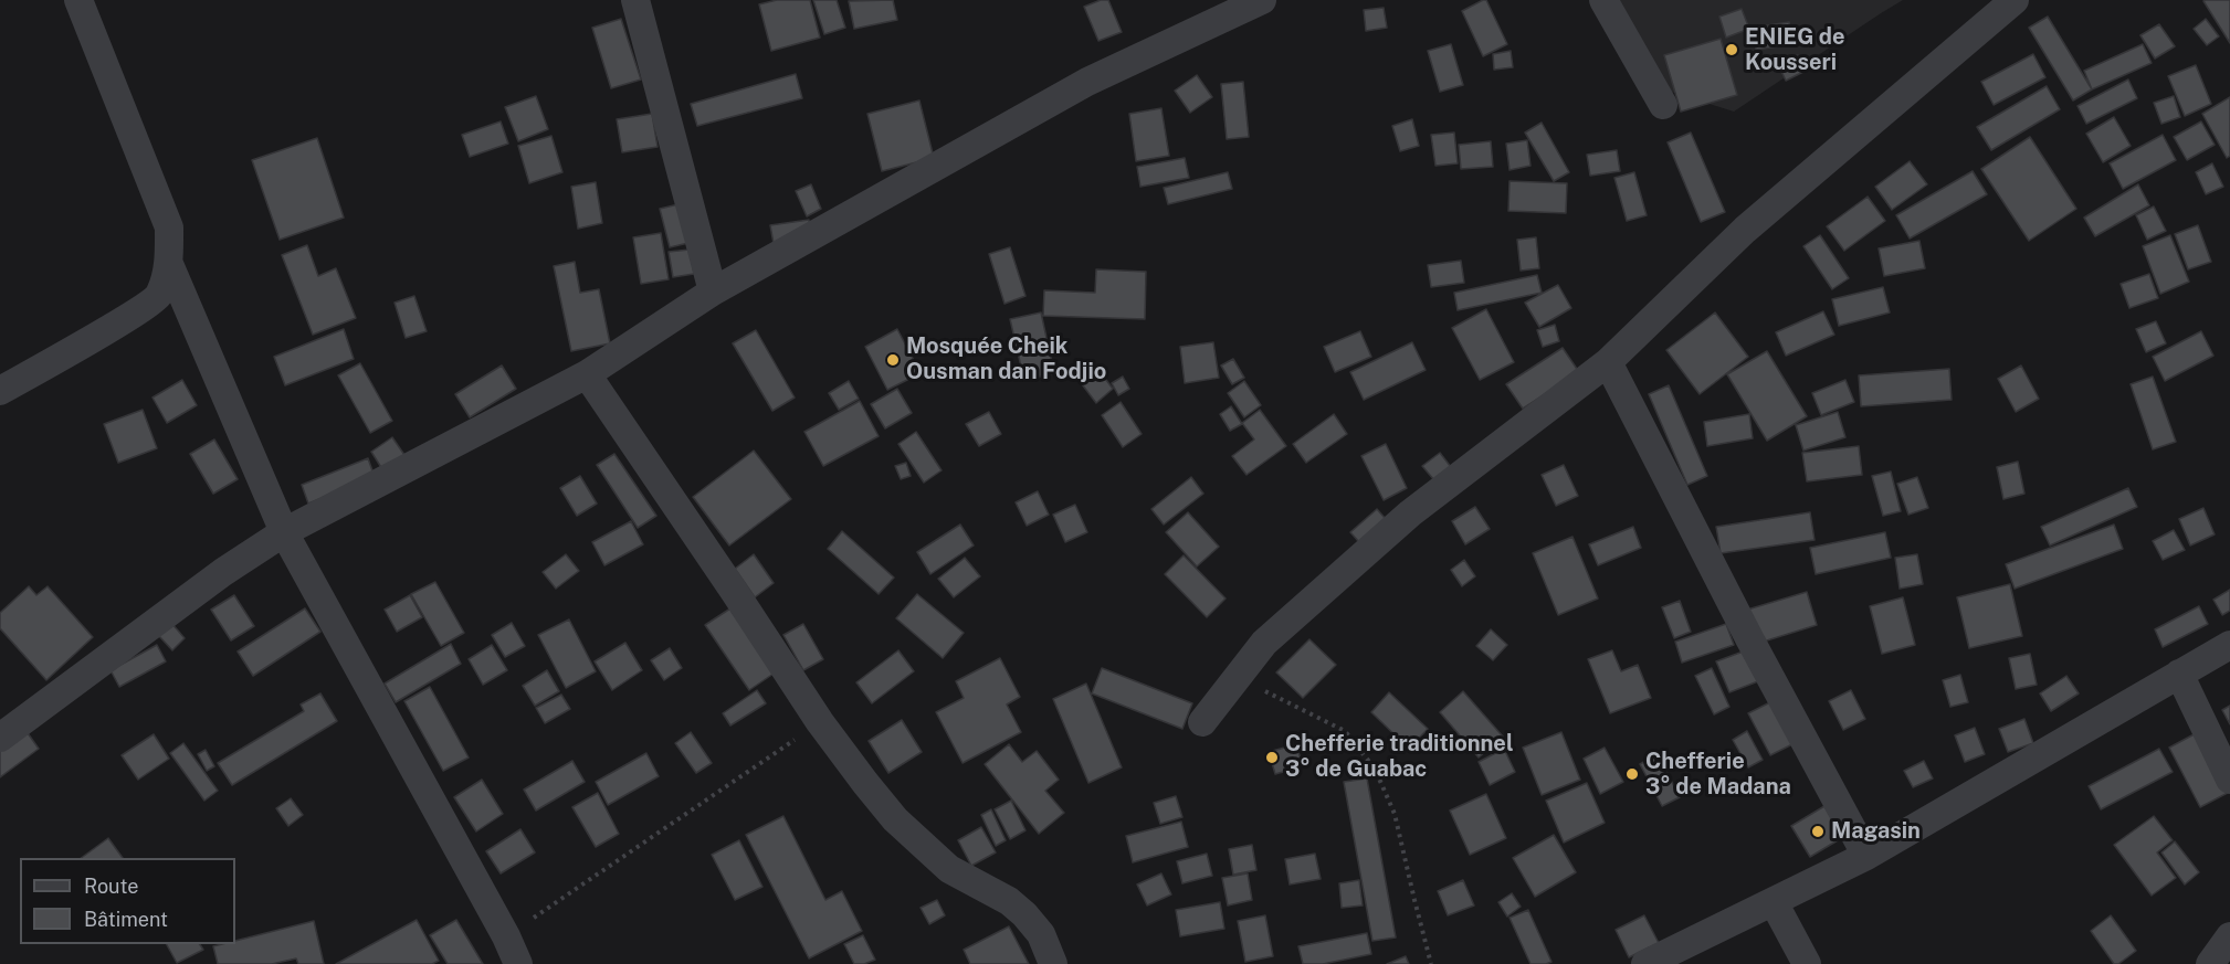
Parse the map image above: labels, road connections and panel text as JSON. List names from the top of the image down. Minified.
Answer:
{"places":["ENIEG de Kousseri","Mosquée Cheik Ousman dan Fodjio","Chefferie traditionnel 3° de Guabac","Chefferie 3° de Madana","Magasin"],"legend":["Route","Bâtiment"]}
